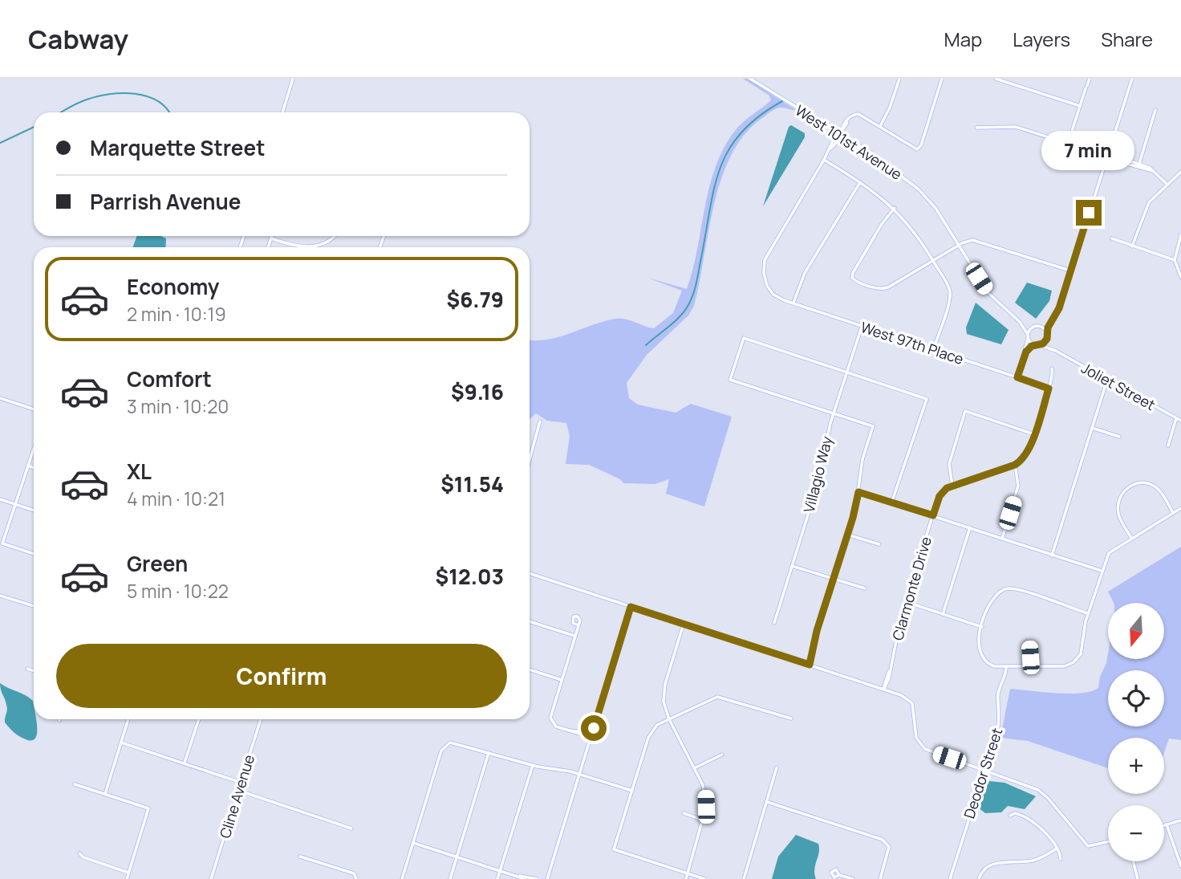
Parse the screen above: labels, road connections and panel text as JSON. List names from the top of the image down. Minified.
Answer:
{"streets":{"street":["West 101st Avenue","West 97th Place","Joliet Street","Villagio Way","Clarmonte Drive","Deodor Street","Cline Avenue"]},"crossings":[["West 101st Avenue","Joliet Street"],["West 97th Place","Villagio Way"]],"north":"bottom","page":{"header":"Cabway","nav":["Map","Layers","Share"],"banner":["Marquette Street","Parrish Avenue"],"bubble":"7 min","list":[{"name":"Economy","note":"2 min · 10:19","value":"$6.79"},{"name":"Comfort","note":"3 min · 10:20","value":"$9.16"},{"name":"XL","note":"4 min · 10:21","value":"$11.54"},{"name":"Green","note":"5 min · 10:22","value":"$12.03"}],"map_buttons":["+","−"],"buttons":"Confirm"}}
